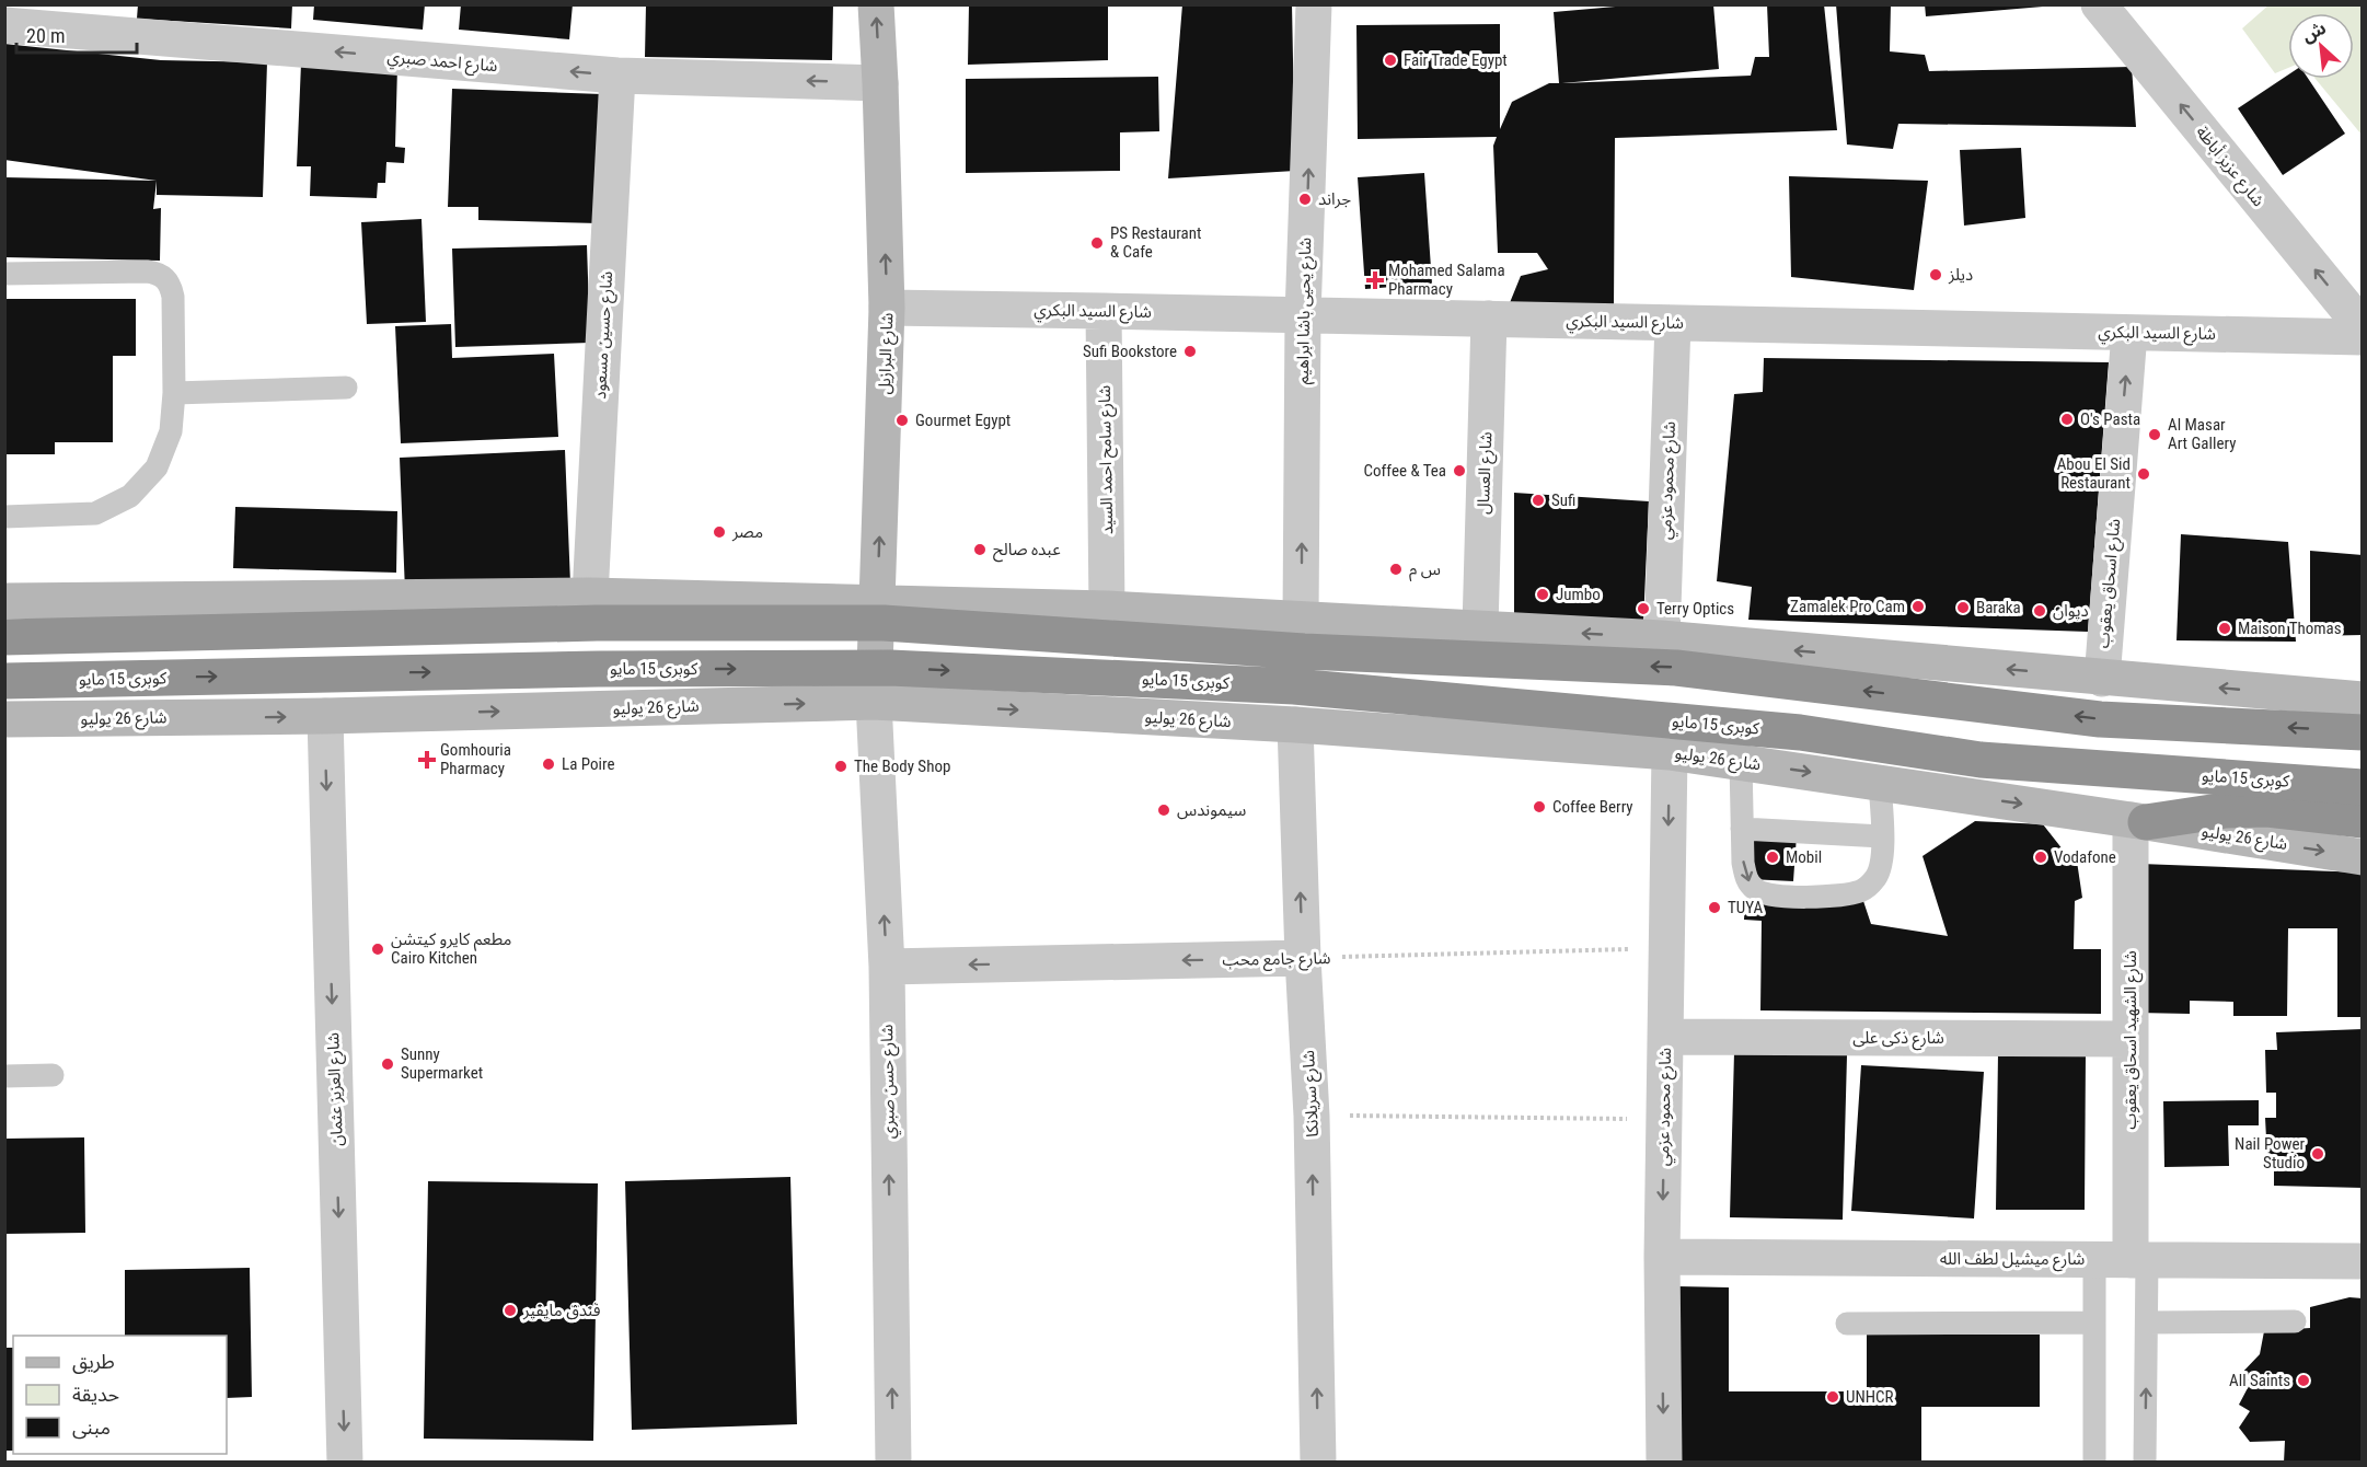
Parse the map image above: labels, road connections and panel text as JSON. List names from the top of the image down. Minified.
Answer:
{"streets":{"highway":["كوبرى 15 مايو"],"street":["شارع احمد صبري","شارع عزيز أباظة","شارع السيد البكري","شارع يحيى باشا ابراهيم","شارع حسين مسعود","شارع البرازيل","شارع سامح احمد السيد","شارع العسال","شارع محمود عزمي","شارع اسحاق يعقوب","شارع 26 يوليو","شارع جامع محب","شارع ذكى على","شارع الشهيد اسحاق يعقوب","شارع حسن صبري","شارع العزيز عثمان","شارع سريلانكا","شارع ميشيل لطف الله"]},"crossings":[["شارع احمد صبري","شارع حسين مسعود"],["شارع احمد صبري","شارع البرازيل"],["شارع السيد البكري","شارع يحيى باشا ابراهيم"],["شارع السيد البكري","شارع البرازيل"],["شارع السيد البكري","شارع سامح احمد السيد"],["شارع السيد البكري","شارع العسال"],["شارع السيد البكري","شارع محمود عزمي"],["شارع السيد البكري","شارع اسحاق يعقوب"],["شارع البرازيل","شارع 26 يوليو"],["شارع البرازيل","شارع حسن صبري"],["شارع محمود عزمي","شارع 26 يوليو"],["شارع محمود عزمي","شارع جامع محب"],["شارع محمود عزمي","شارع ذكى على"],["شارع محمود عزمي","شارع ميشيل لطف الله"],["شارع 26 يوليو","شارع الشهيد اسحاق يعقوب"],["شارع 26 يوليو","شارع حسن صبري"],["شارع 26 يوليو","شارع العزيز عثمان"],["شارع 26 يوليو","شارع سريلانكا"],["شارع جامع محب","شارع حسن صبري"],["شارع جامع محب","شارع سريلانكا"],["شارع ذكى على","شارع الشهيد اسحاق يعقوب"],["شارع الشهيد اسحاق يعقوب","شارع ميشيل لطف الله"]],"one_way":["شارع احمد صبري","شارع عزيز أباظة","شارع يحيى باشا ابراهيم","شارع البرازيل","شارع محمود عزمي","شارع اسحاق يعقوب","شارع جامع محب","شارع حسن صبري","شارع العزيز عثمان","شارع سريلانكا"],"places":{"other":["Fair Trade Egypt","جراند","PS Restaurant & Cafe","ديلز","Sufi Bookstore","O's Pasta","Gourmet Egypt","Al Masar Art Gallery","Coffee & Tea","Abou El Sid Restaurant","Sufi","مصر","عبده صالح","س م","Jumbo","Zamalek Pro Cam","Baraka","Terry Optics","ديوان","Maison Thomas","La Poire","The Body Shop","Coffee Berry","سيموندس","Mobil","Vodafone","TUYA","مطعم كايرو كيتشن Cairo Kitchen","Sunny Supermarket","Nail Power Studio","فندق مايفير","All Saints","UNHCR"],"health":["Mohamed Salama Pharmacy","Gomhouria Pharmacy"]},"legend":["طريق","حديقة","مبنى"],"scale_bar":"20 m","north":"top left"}
